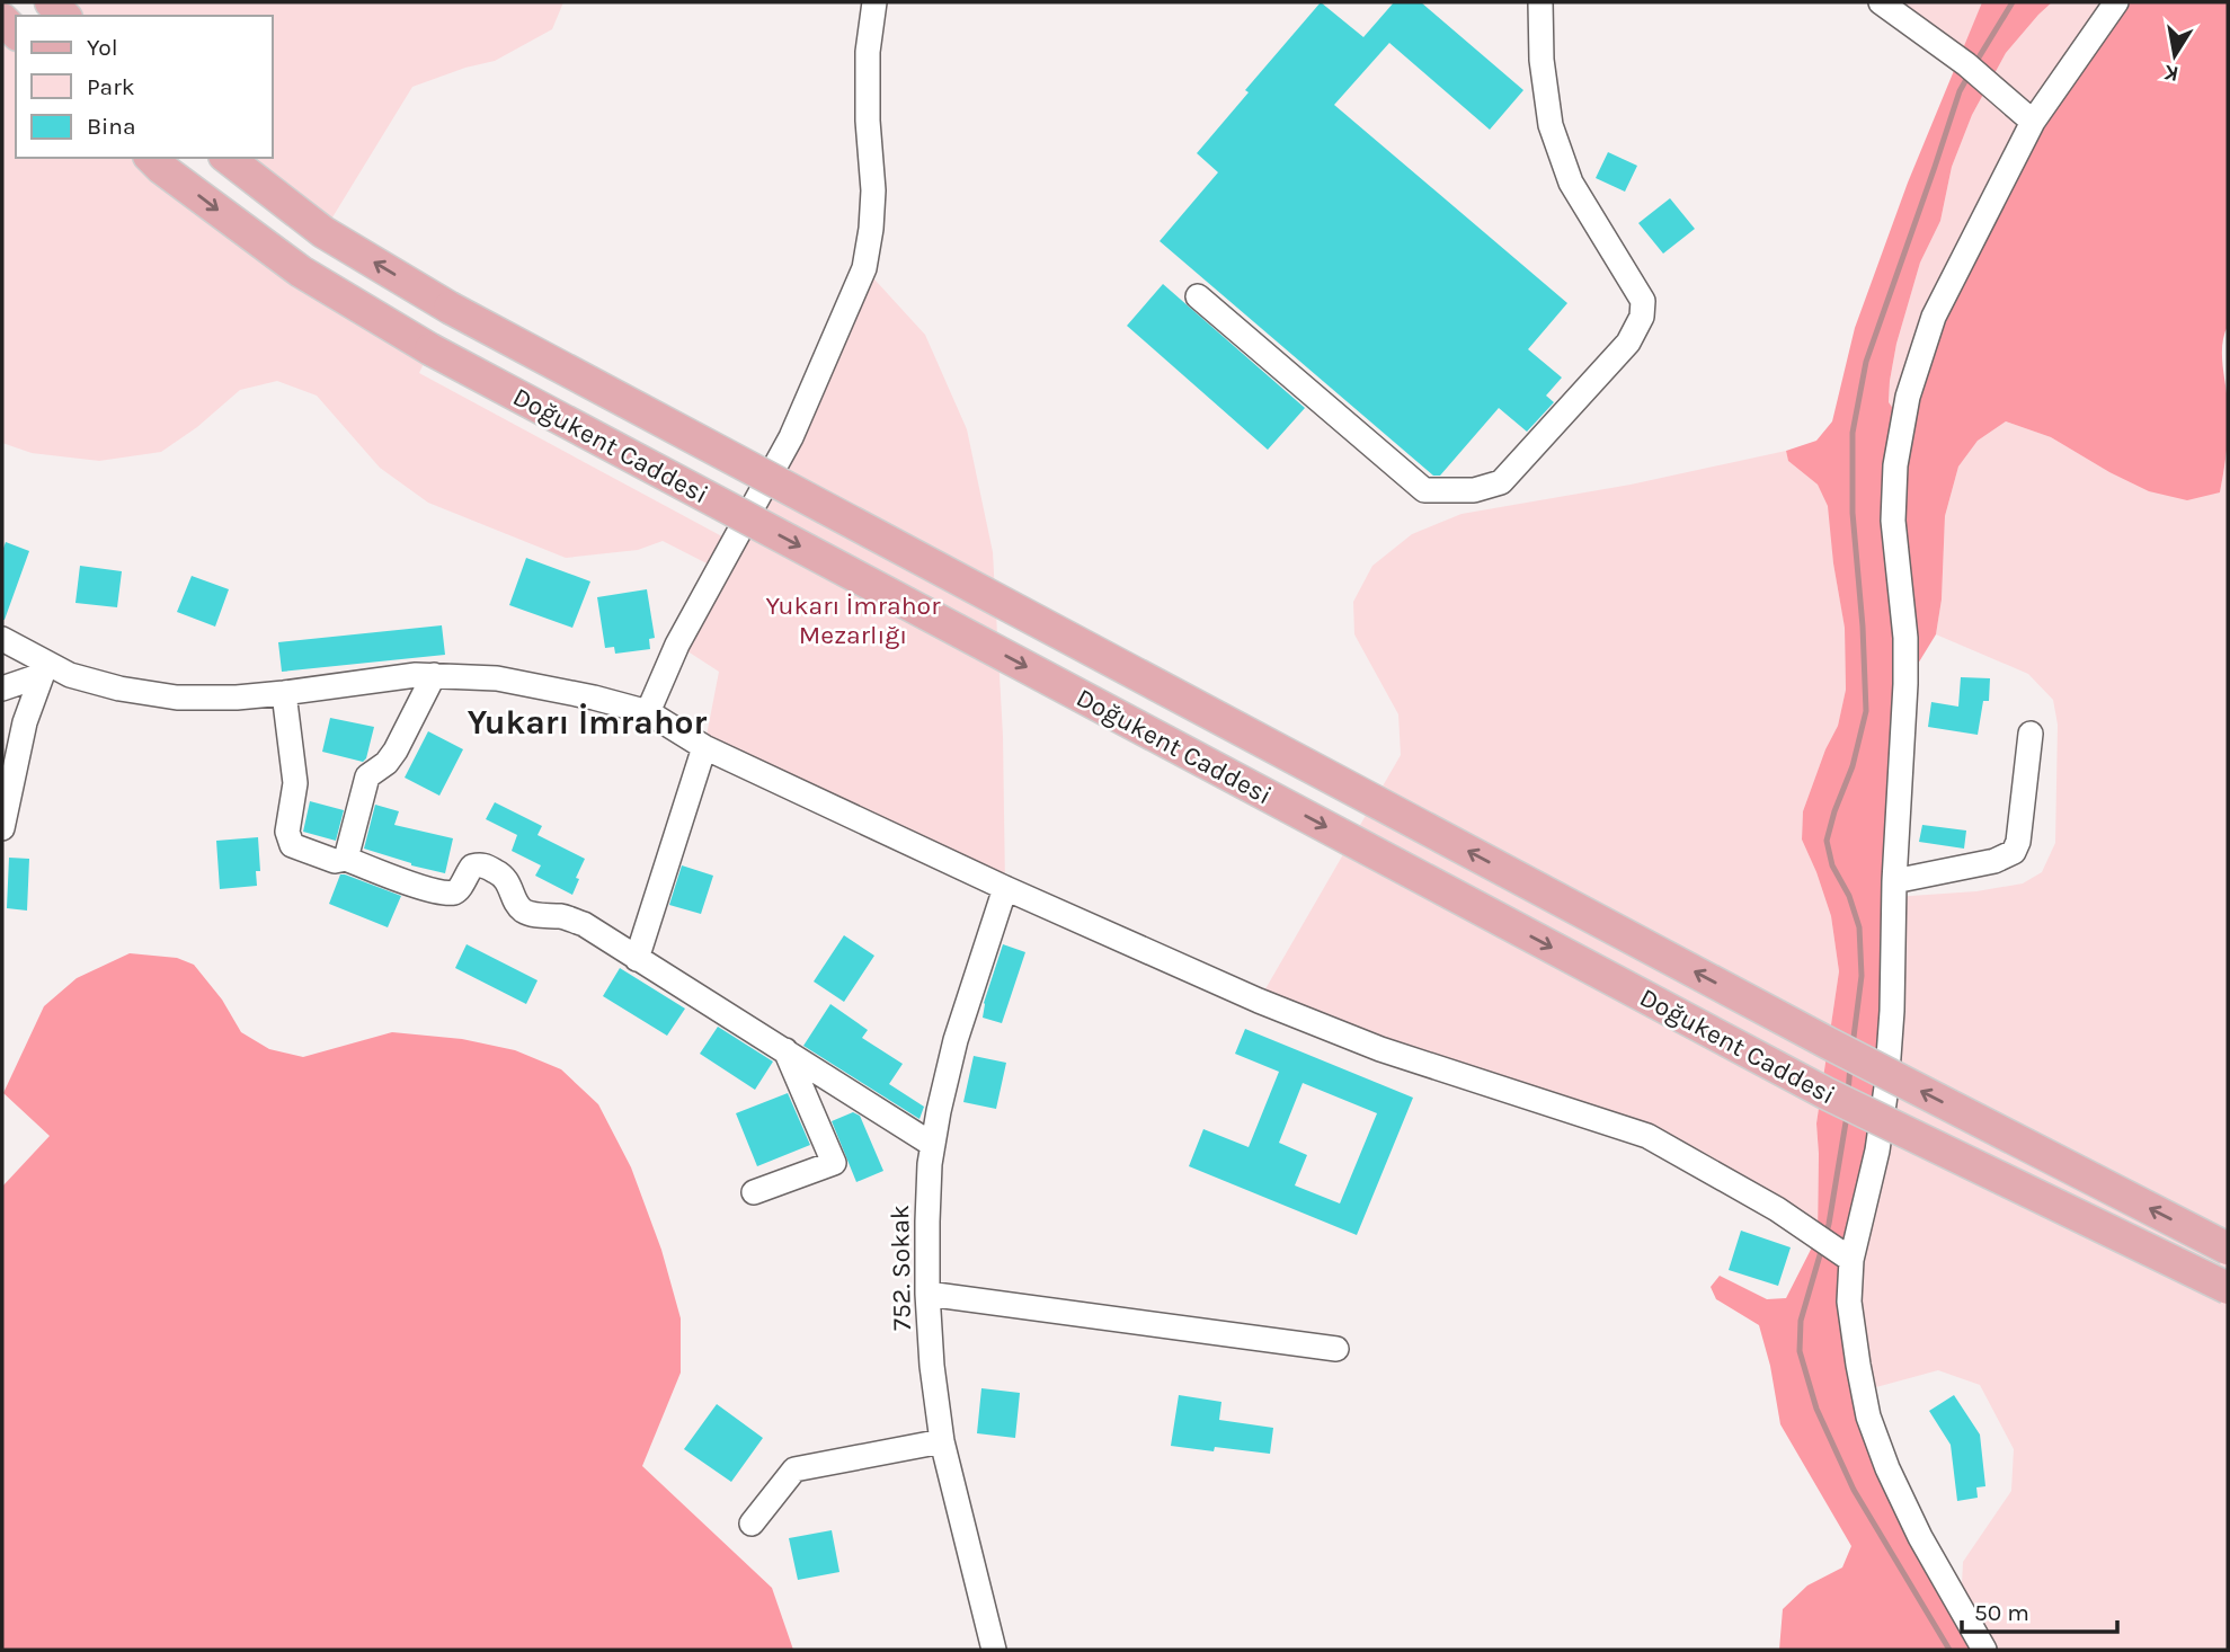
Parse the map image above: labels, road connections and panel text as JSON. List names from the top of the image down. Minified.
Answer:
{"streets":{"main road":["Doğukent Caddesi"],"street":["752. Sokak"]},"districts":["Yukarı İmrahor"],"parks":["Yukarı İmrahor Mezarlığı"],"legend":["Yol","Park","Bina"],"scale_bar":"50 m","north":"bottom"}
